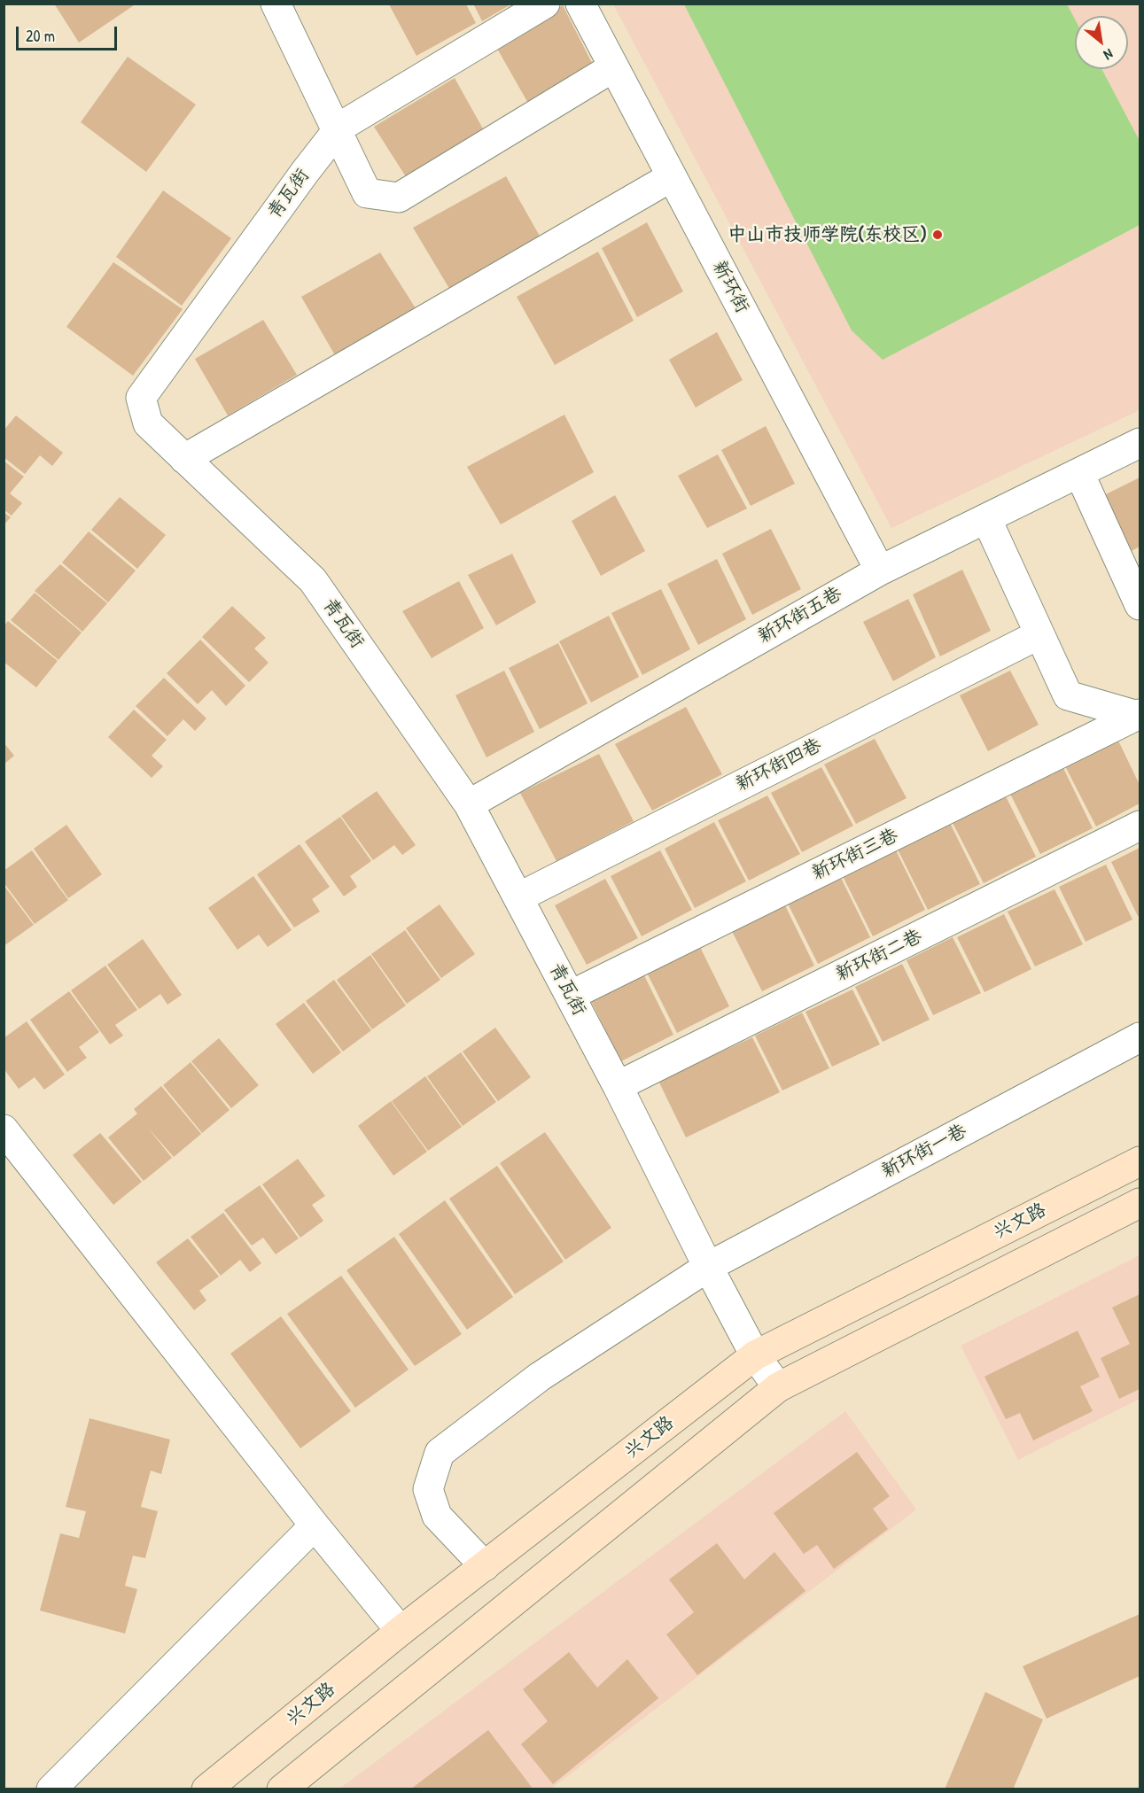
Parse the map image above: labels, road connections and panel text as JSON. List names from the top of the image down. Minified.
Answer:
{"streets":{"main road":["兴文路"],"street":["青瓦街","新环街","新环街五巷","新环街四巷","新环街三巷","新环街二巷","新环街一巷"]},"crossings":[["青瓦街","新环街五巷"],["青瓦街","新环街四巷"],["青瓦街","新环街三巷"],["青瓦街","新环街二巷"],["青瓦街","新环街一巷"],["青瓦街","兴文路"],["新环街","新环街五巷"],["新环街一巷","兴文路"]],"places":["中山市技师学院(东校区)"],"scale_bar":"20 m","north":"bottom right"}
